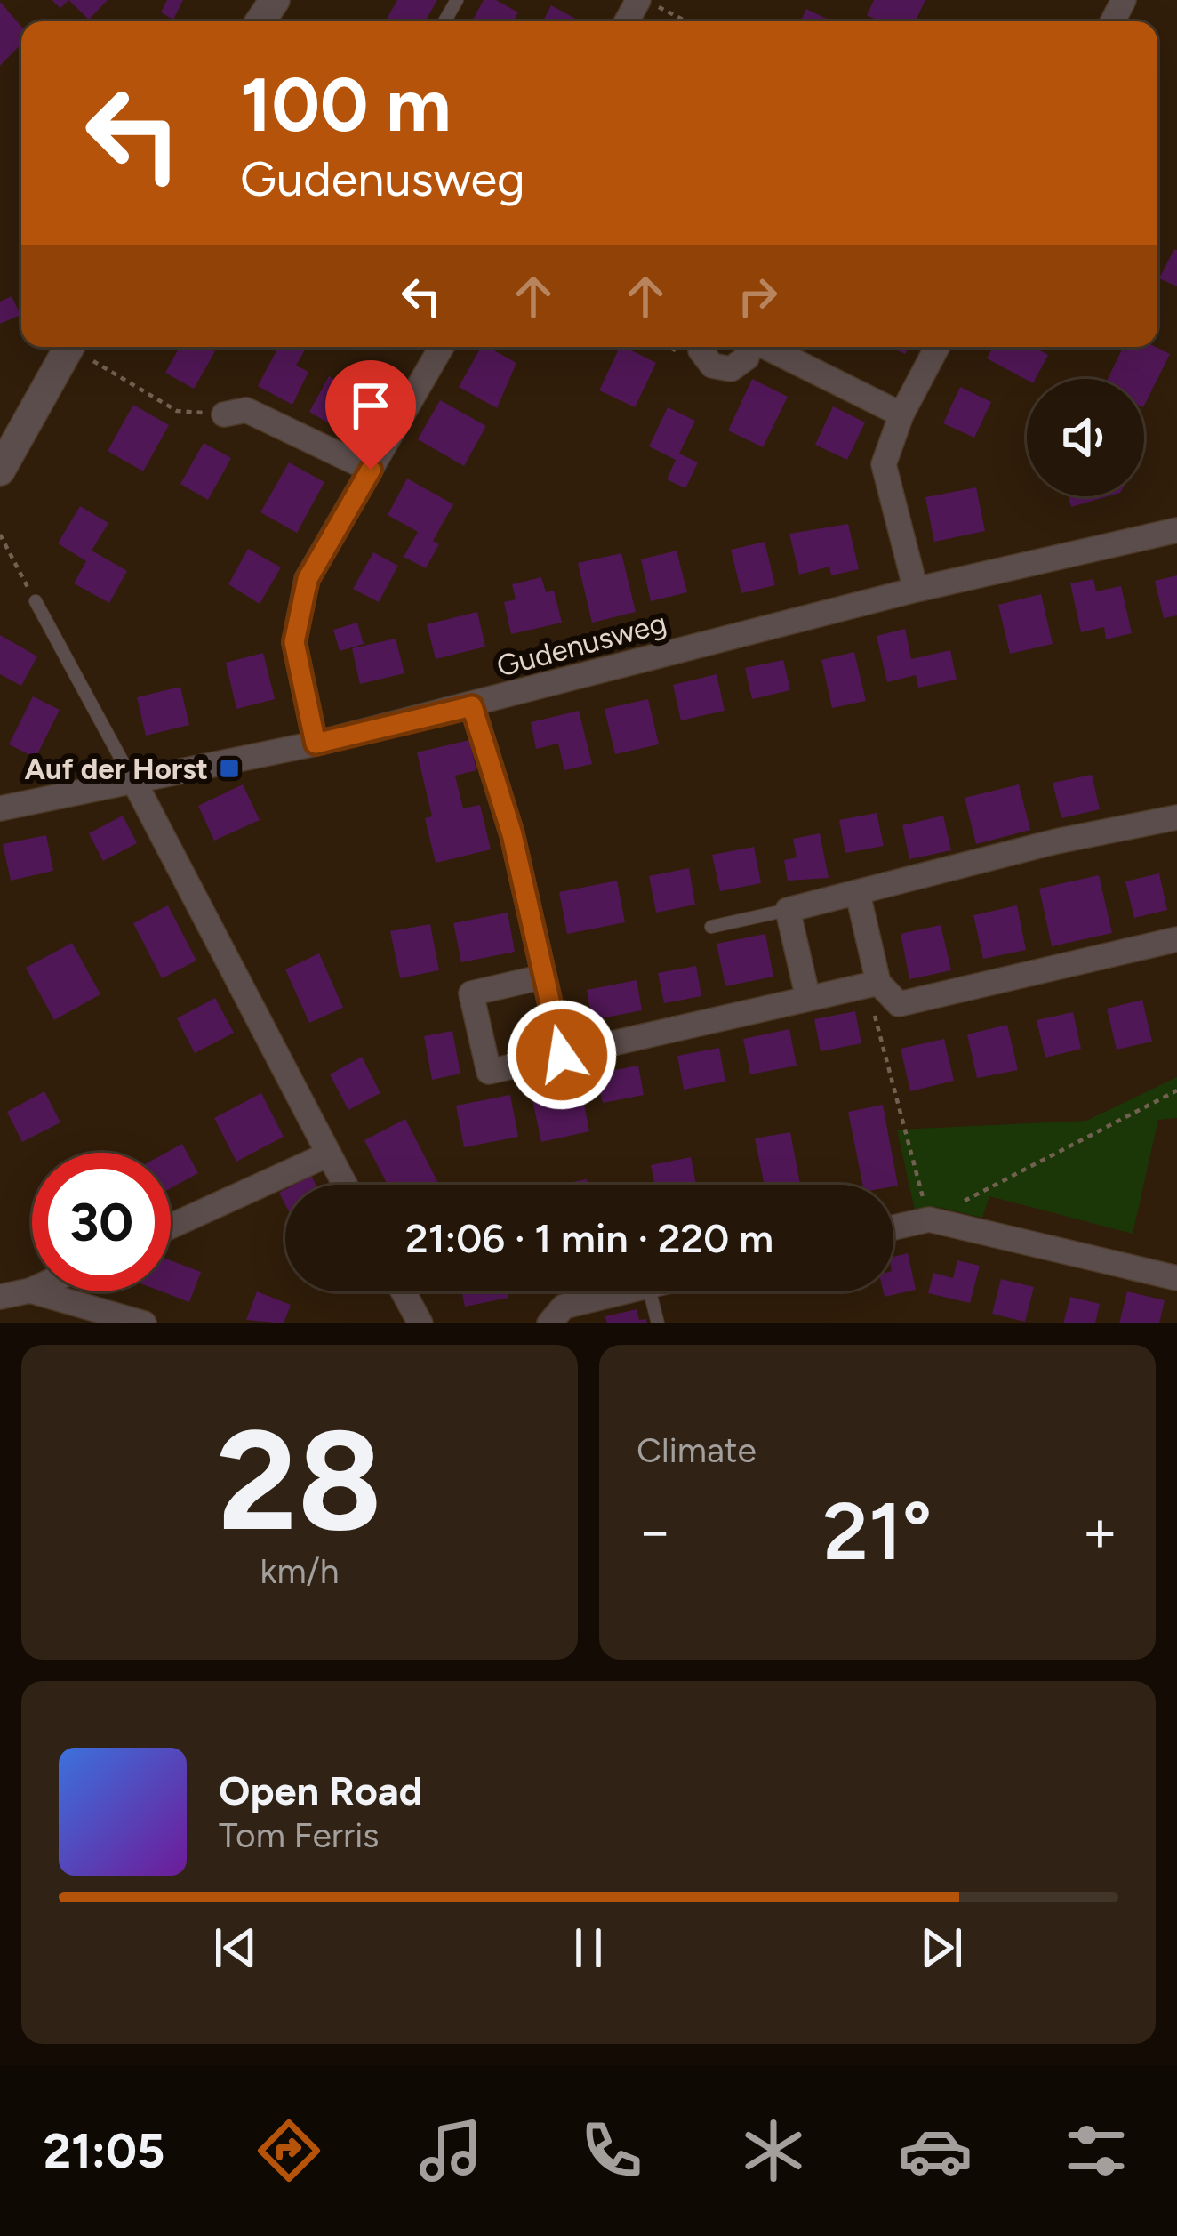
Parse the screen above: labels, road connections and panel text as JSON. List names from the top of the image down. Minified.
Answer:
{"streets":{"street":["Gudenusweg"]},"places":{"transit":["Auf der Horst"]},"page":{"turn":["100 m","Gudenusweg"],"limit":"30","trip":"21:06 · 1 min · 220 m","tile":[["28","km/h"],"Climate"],"heat":["−","21°","+"],"song":["Open Road","Tom Ferris"],"tabs":"21:05"}}
